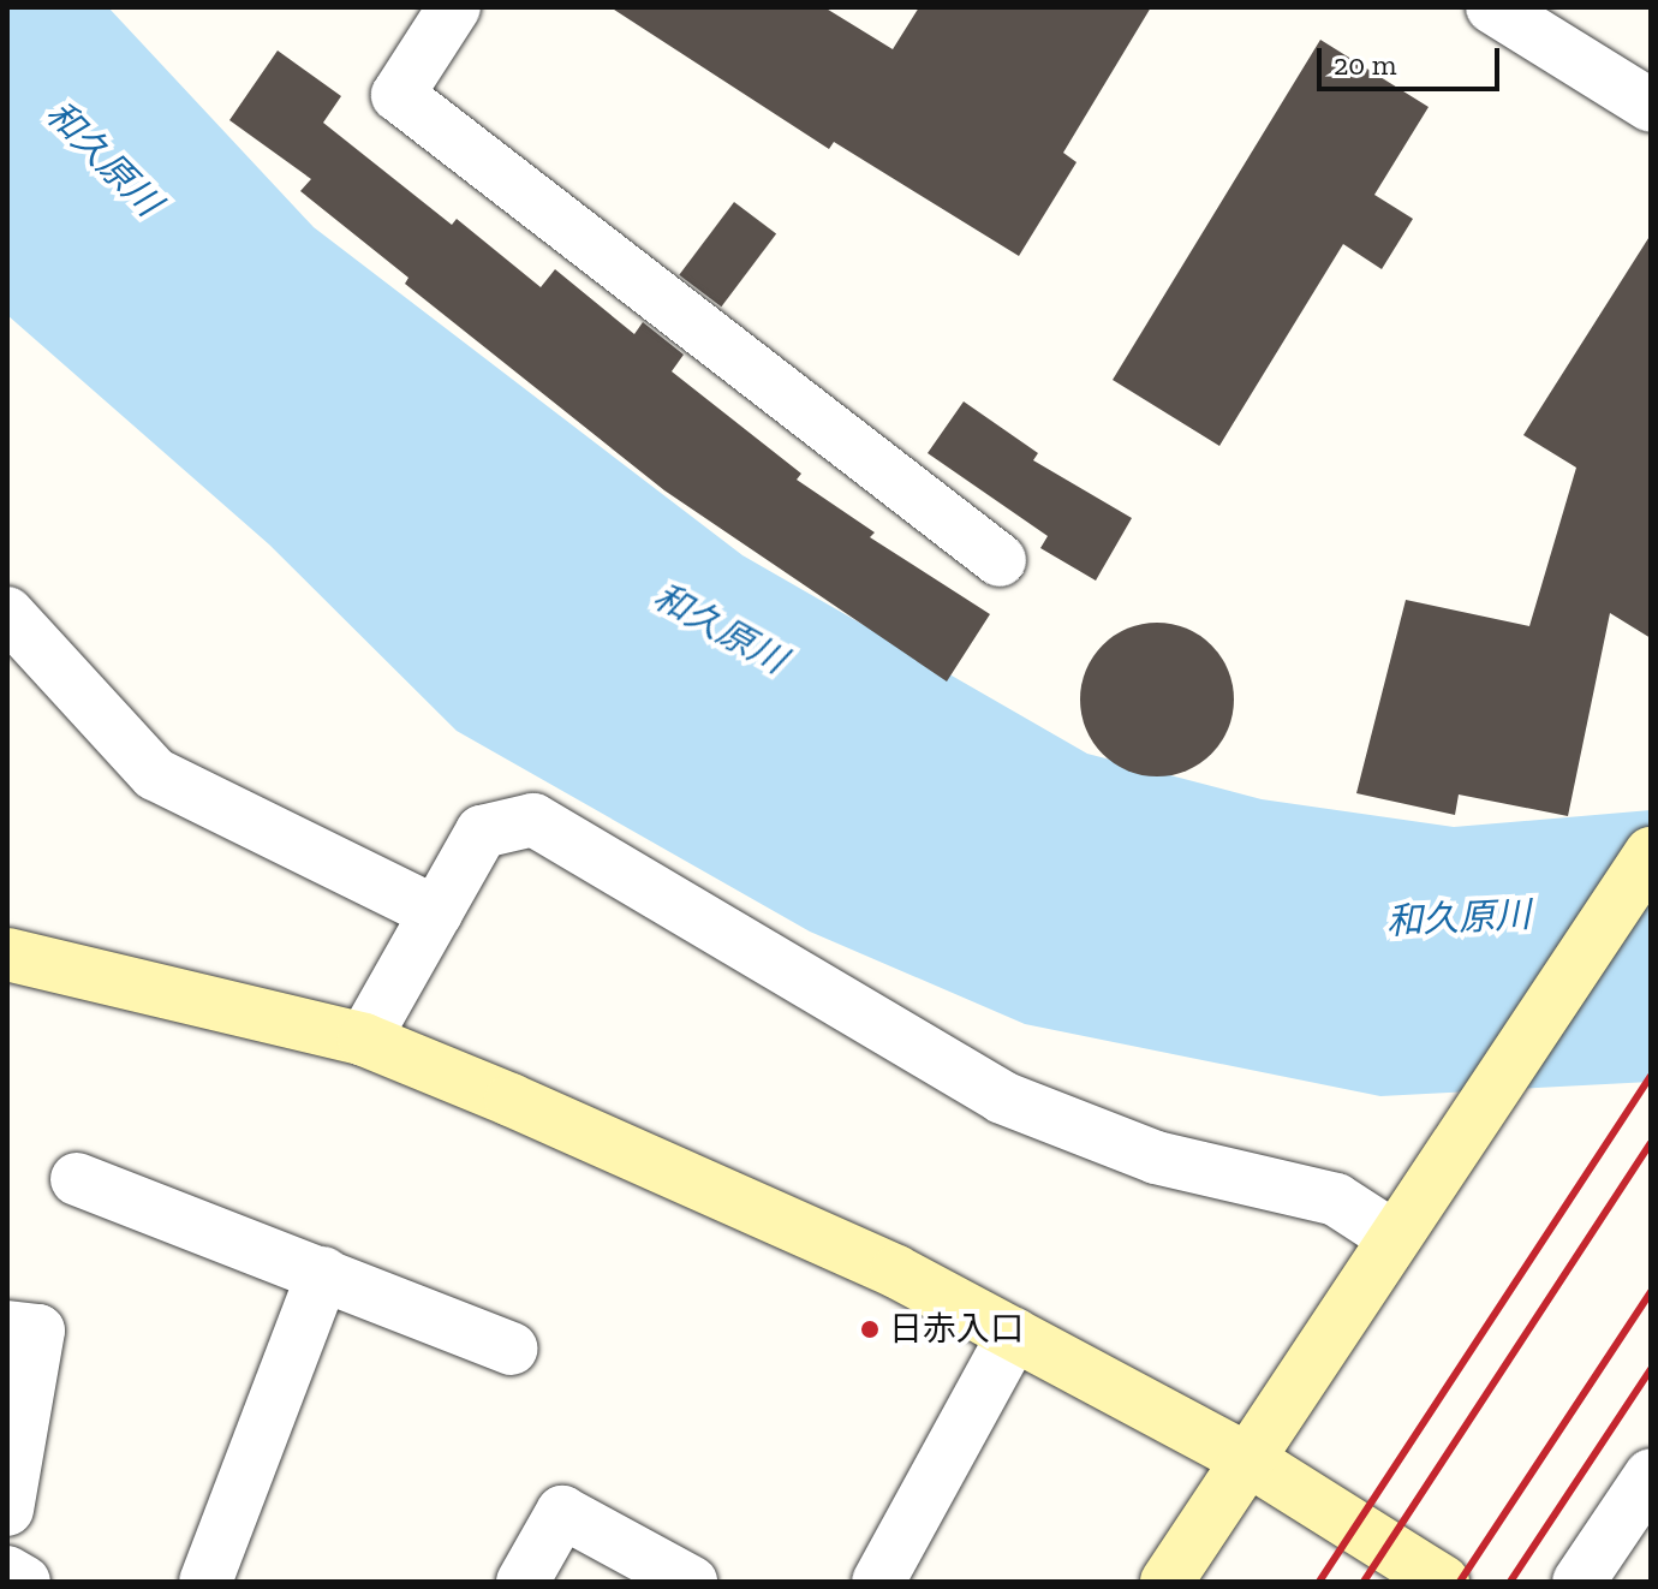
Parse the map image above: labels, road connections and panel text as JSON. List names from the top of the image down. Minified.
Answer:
{"water":["和久原川"],"places":["日赤入口"],"scale_bar":"20 m"}
